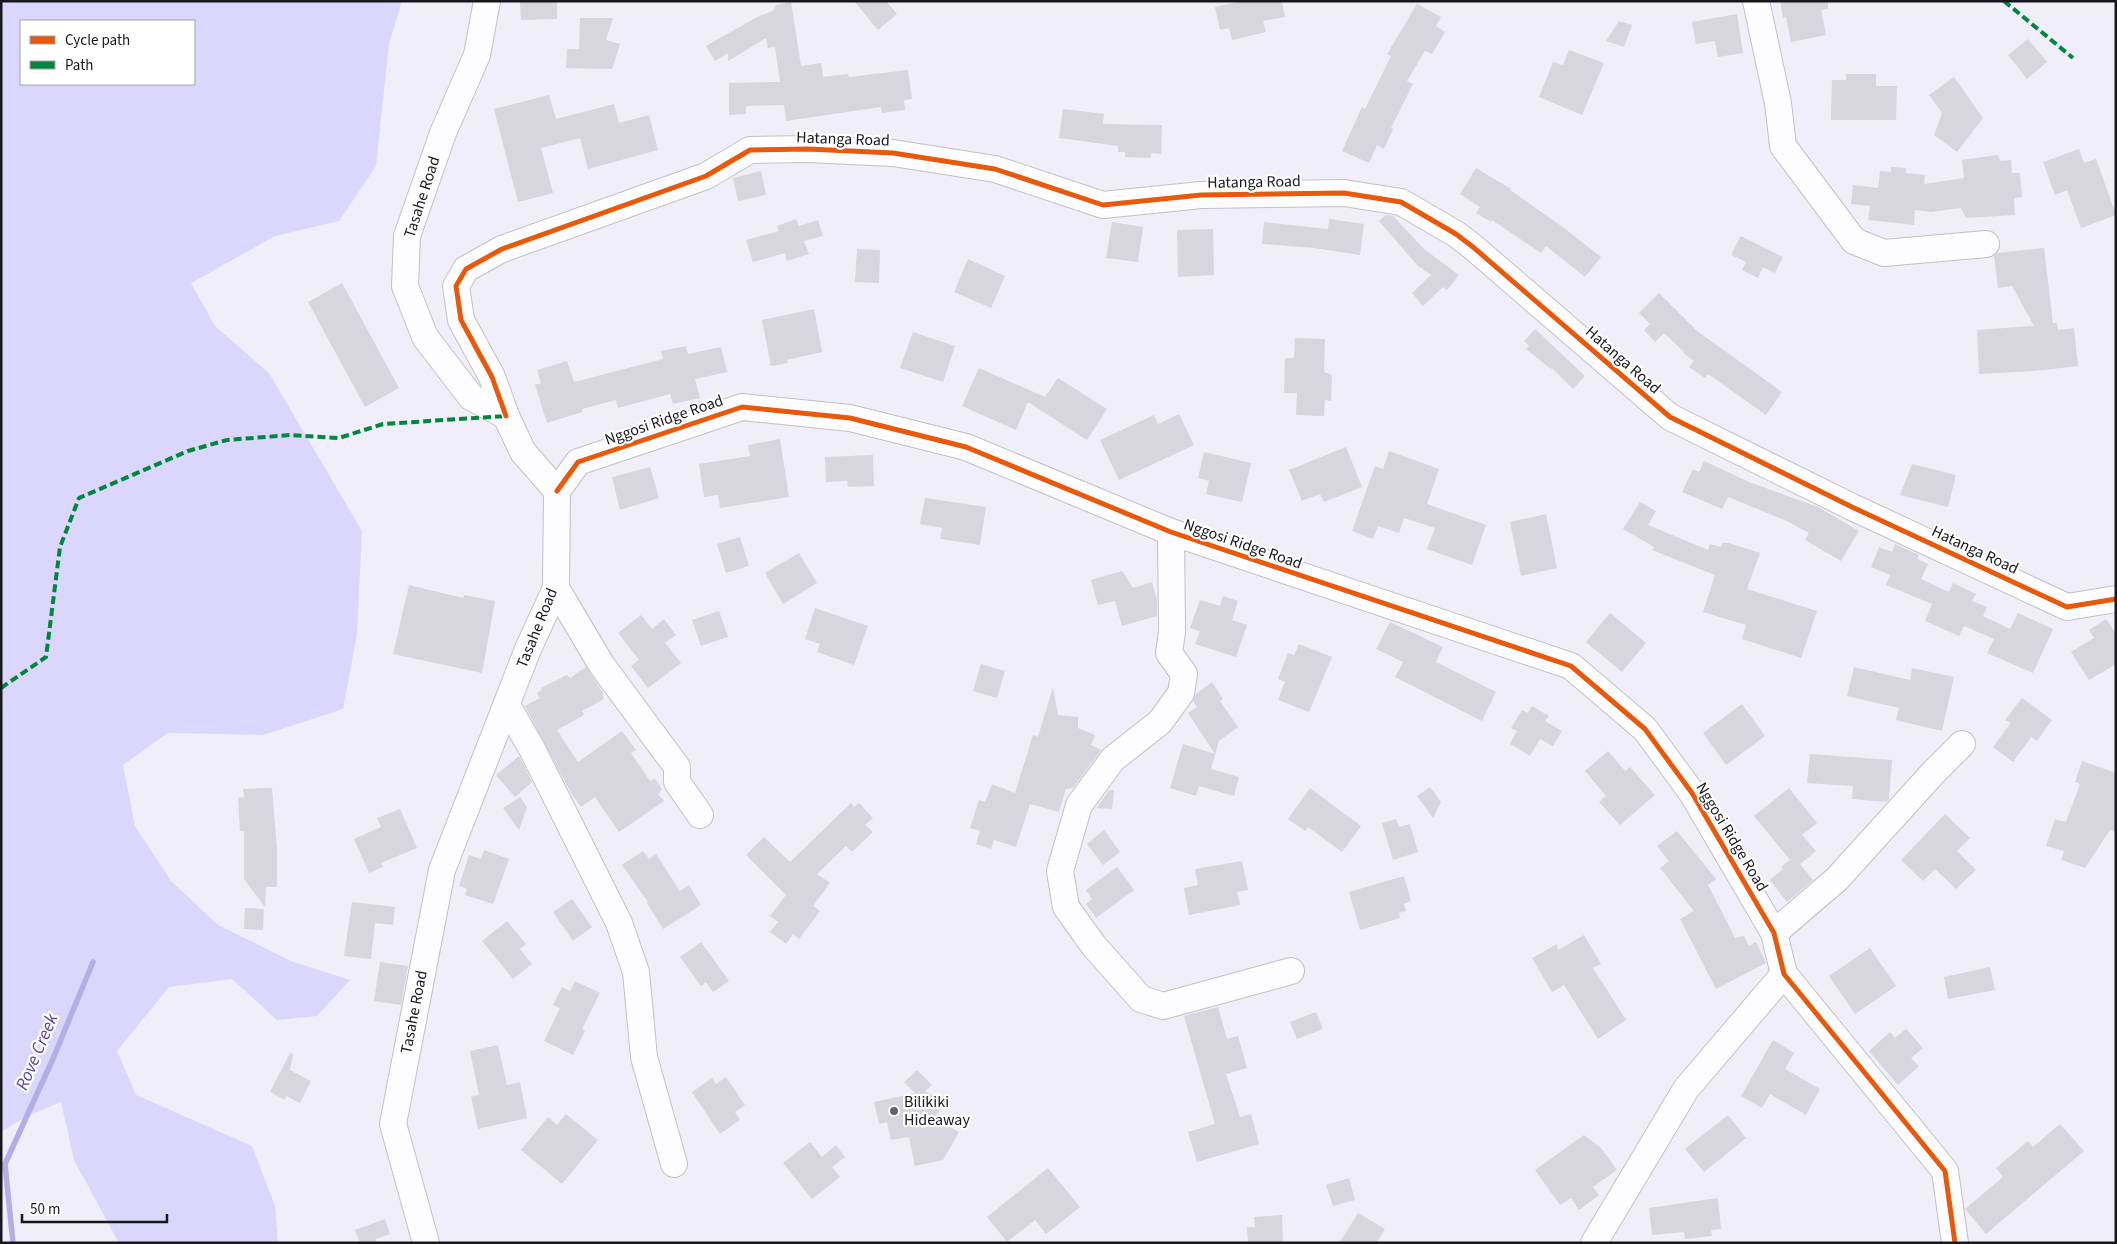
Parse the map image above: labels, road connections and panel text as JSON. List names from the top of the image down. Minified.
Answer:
{"streets":{"street":["Hatanga Road","Tasahe Road","Nggosi Ridge Road"]},"crossings":[["Hatanga Road","Tasahe Road"],["Tasahe Road","Nggosi Ridge Road"]],"water":["Rove Creek"],"places":["Bilikiki Hideaway"],"legend":["Cycle path","Path"],"scale_bar":"50 m"}
